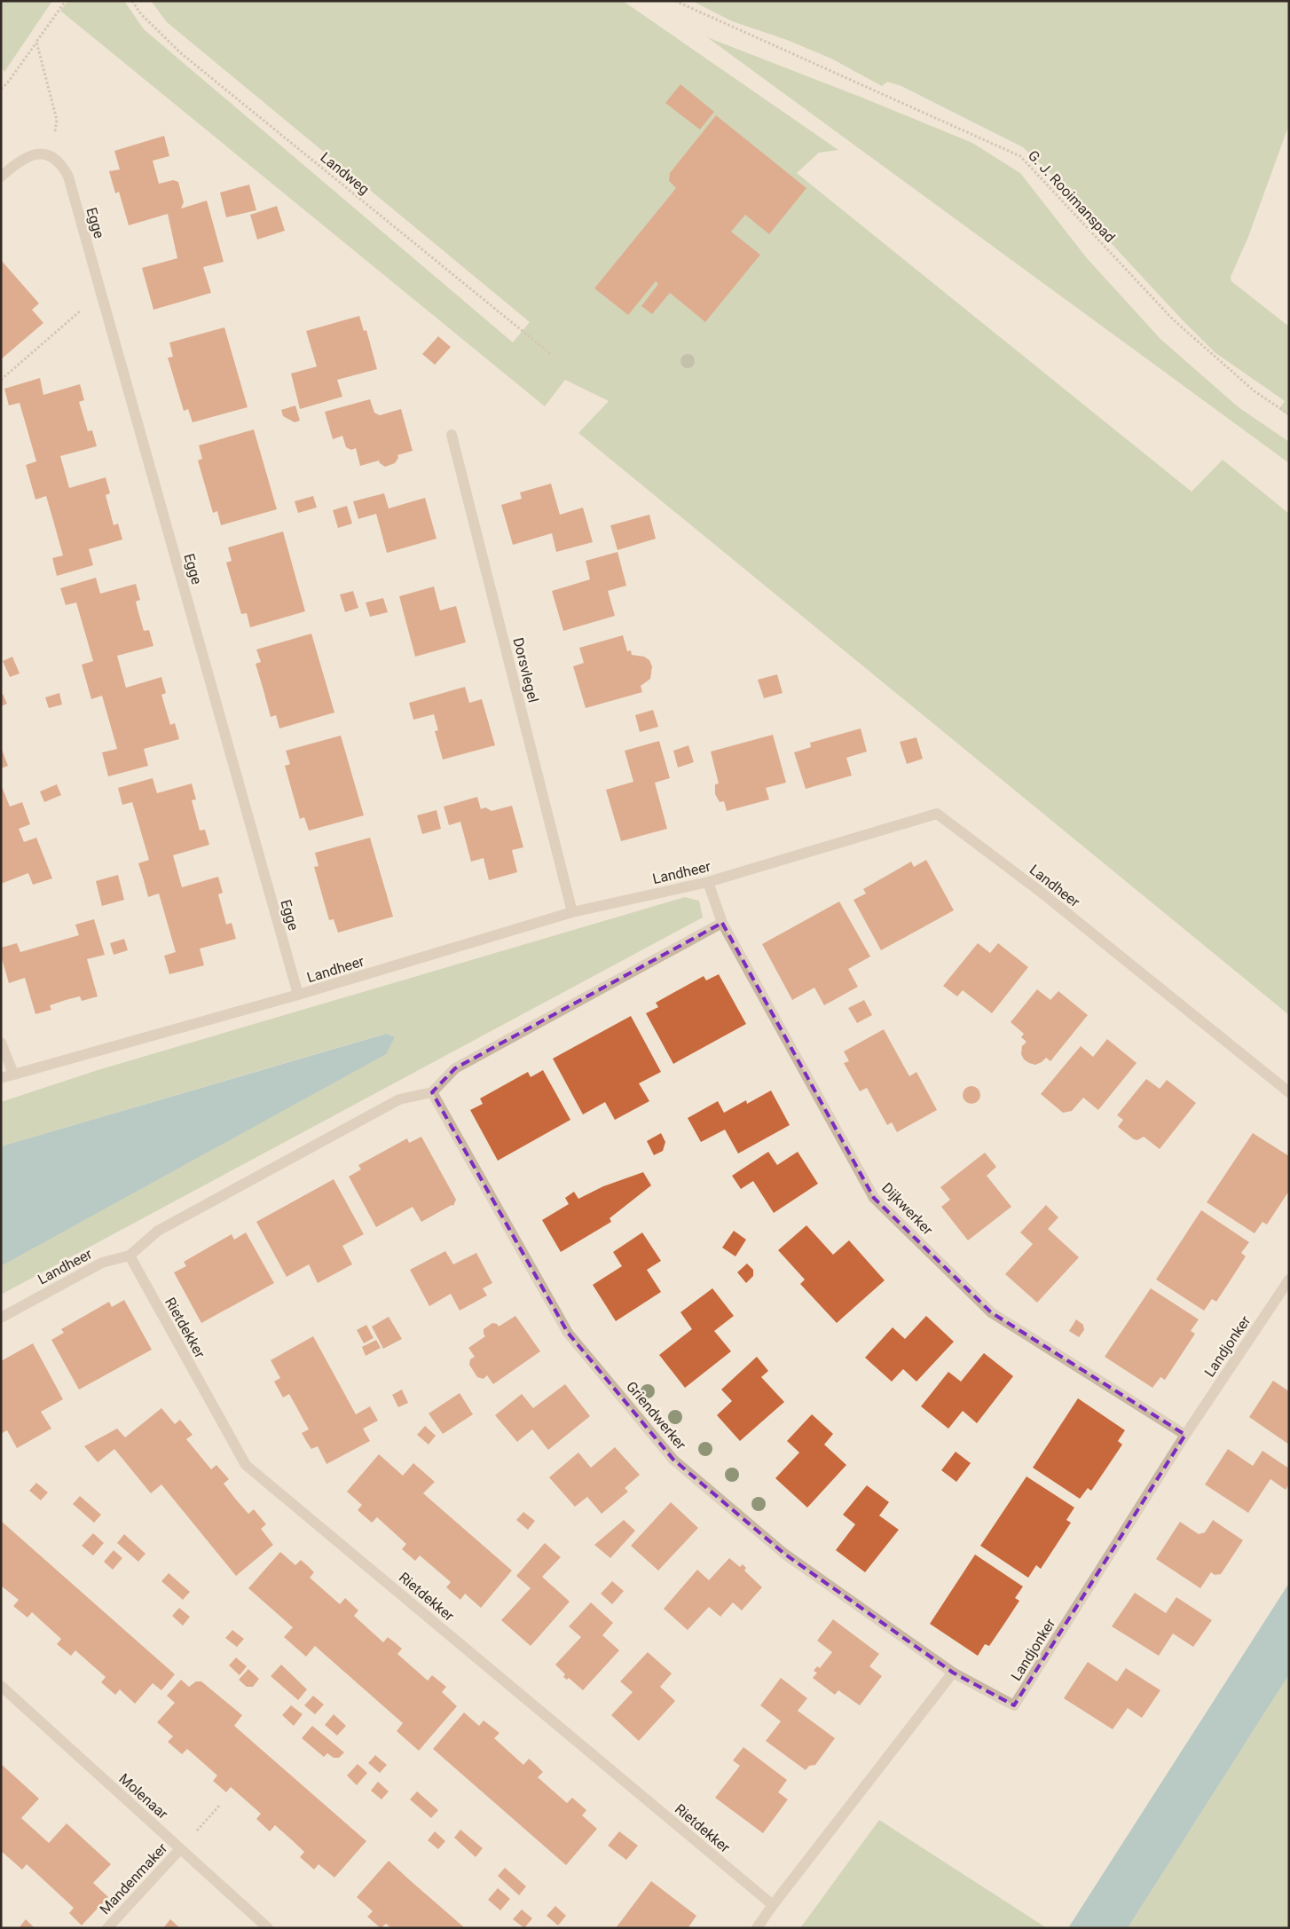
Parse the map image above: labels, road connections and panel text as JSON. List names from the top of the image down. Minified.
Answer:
{"streets":{"street":["Egge","Dorsvlegel","Landheer","Dijkwerker","Rietdekker","Landjonker","Griendwerker","Molenaar","Mandenmaker"],"path":["Landweg","G. J. Rooimanspad"]},"crossings":[["Egge","Landheer"],["Dorsvlegel","Landheer"],["Landheer","Dijkwerker"],["Landheer","Rietdekker"],["Landheer","Griendwerker"],["Dijkwerker","Landjonker"],["Landjonker","Griendwerker"],["Molenaar","Mandenmaker"]]}
